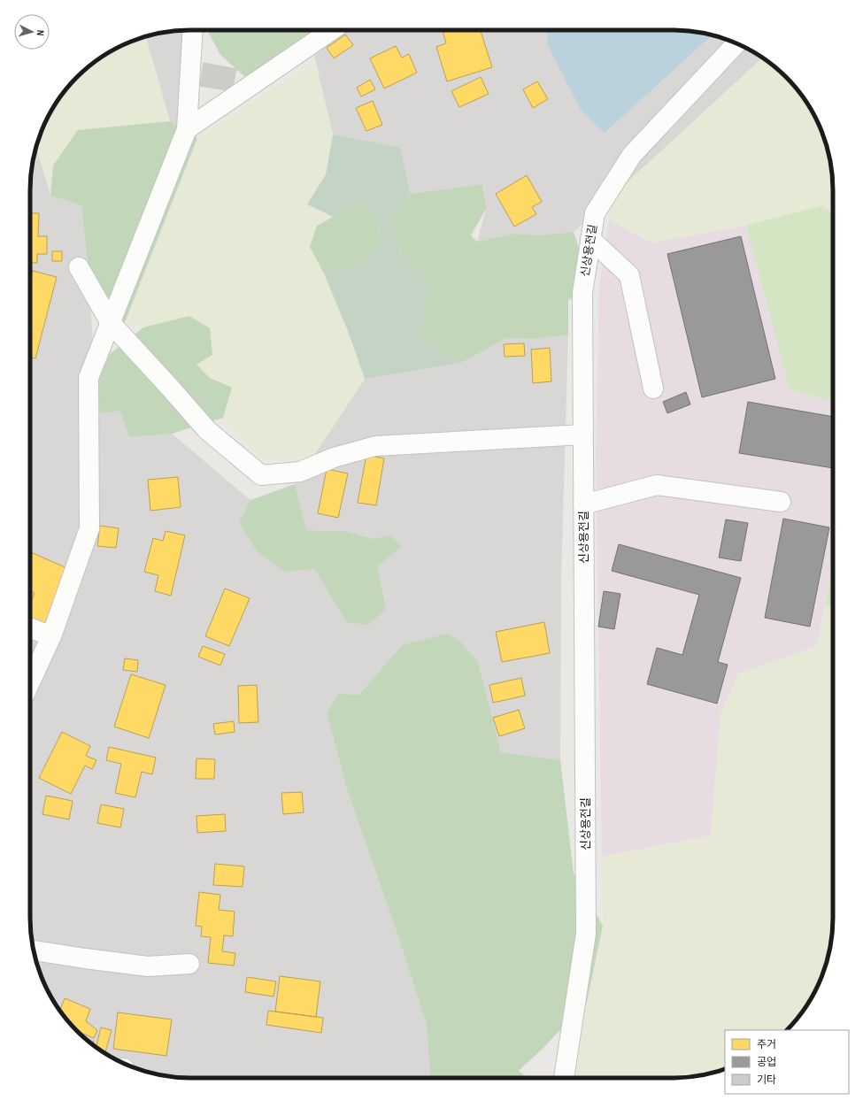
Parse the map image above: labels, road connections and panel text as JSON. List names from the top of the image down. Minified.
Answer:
{"streets":{"street":["신상용전길"]},"legend":["주거","공업","기타"],"north":"right"}
